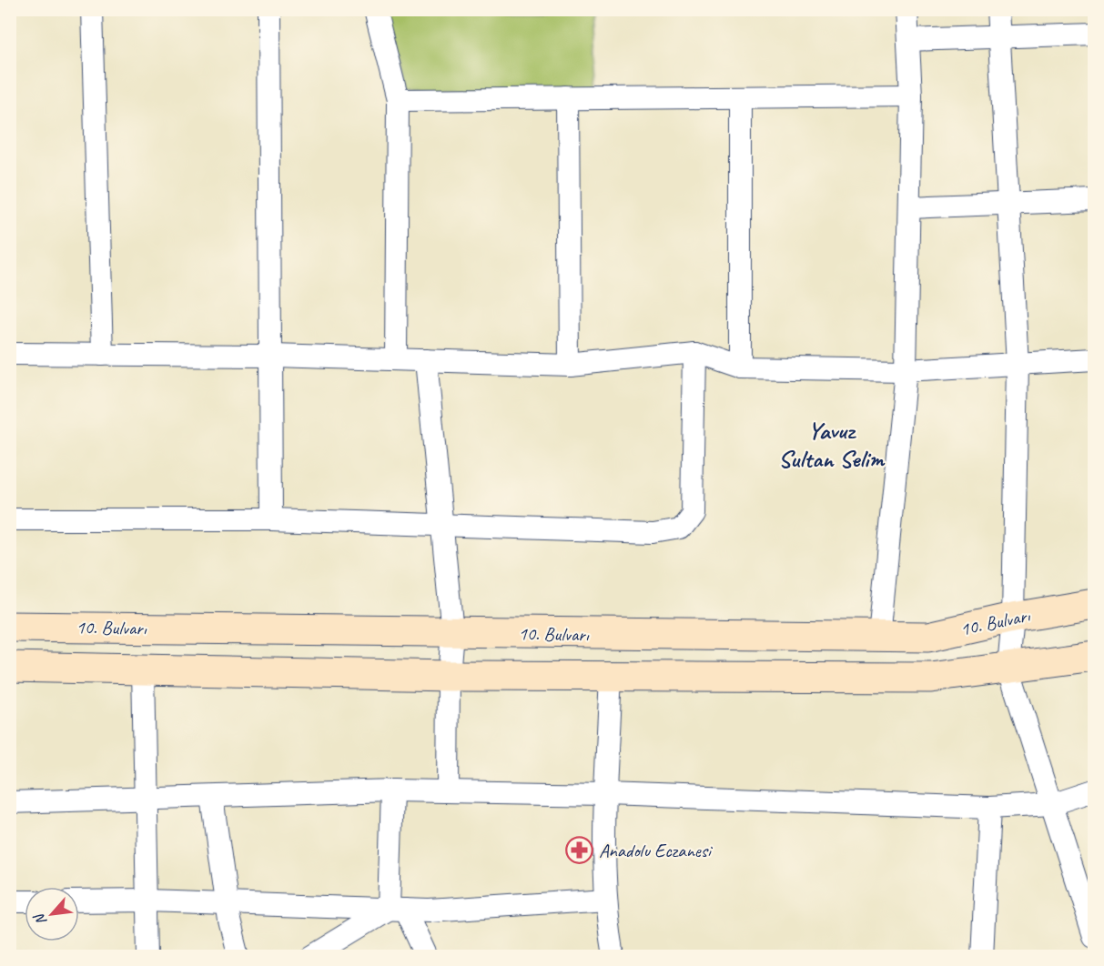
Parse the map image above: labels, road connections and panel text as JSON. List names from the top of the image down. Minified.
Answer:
{"streets":{"main road":["10. Bulvarı"]},"districts":["Yavuz Sultan Selim"],"places":{"pharmacy":["Anadolu Eczanesi"]},"north":"bottom left"}
